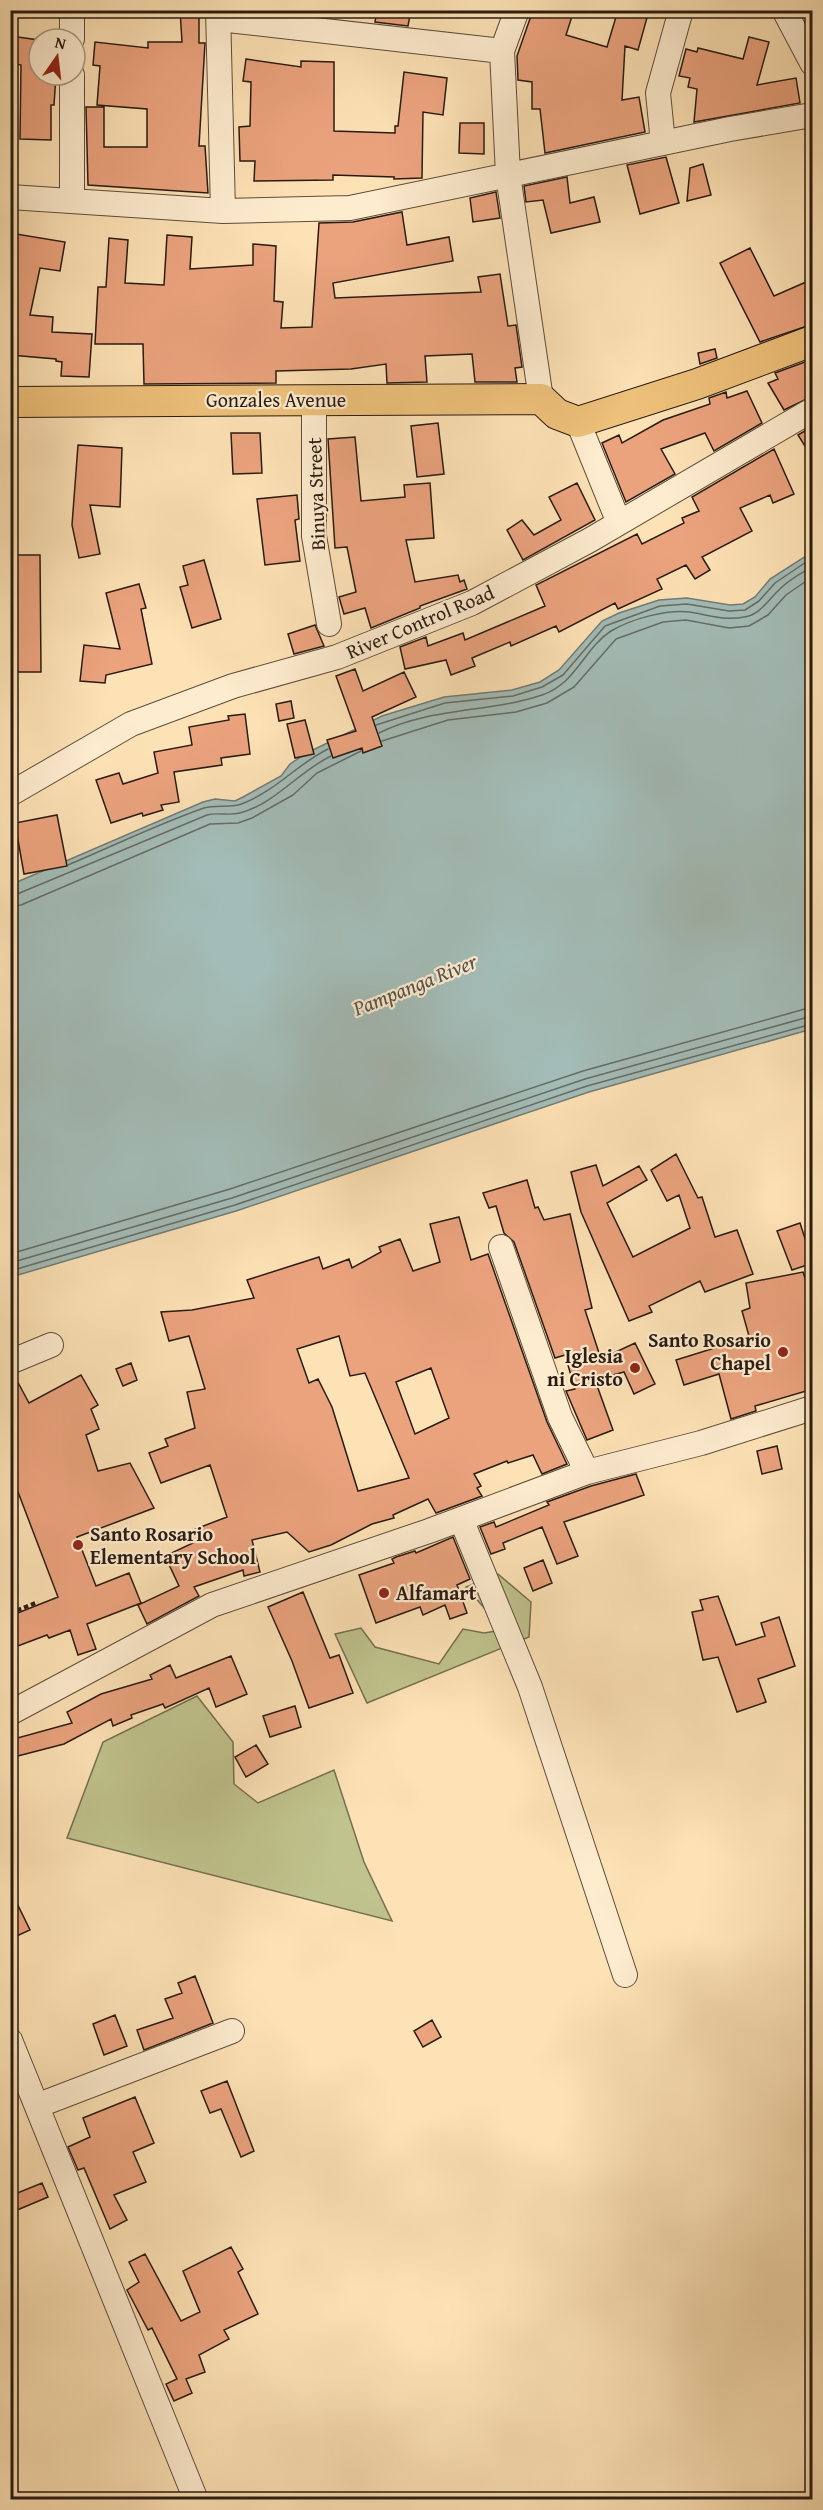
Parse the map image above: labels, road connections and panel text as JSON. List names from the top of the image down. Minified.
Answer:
{"streets":{"main road":["Gonzales Avenue"],"street":["Binuya Street","River Control Road"]},"crossings":[["Gonzales Avenue","Binuya Street"]],"water":["Pampanga River"],"places":["Santo Rosario Chapel","Iglesia ni Cristo","Santo Rosario Elementary School","Alfamart"],"north":"top"}
